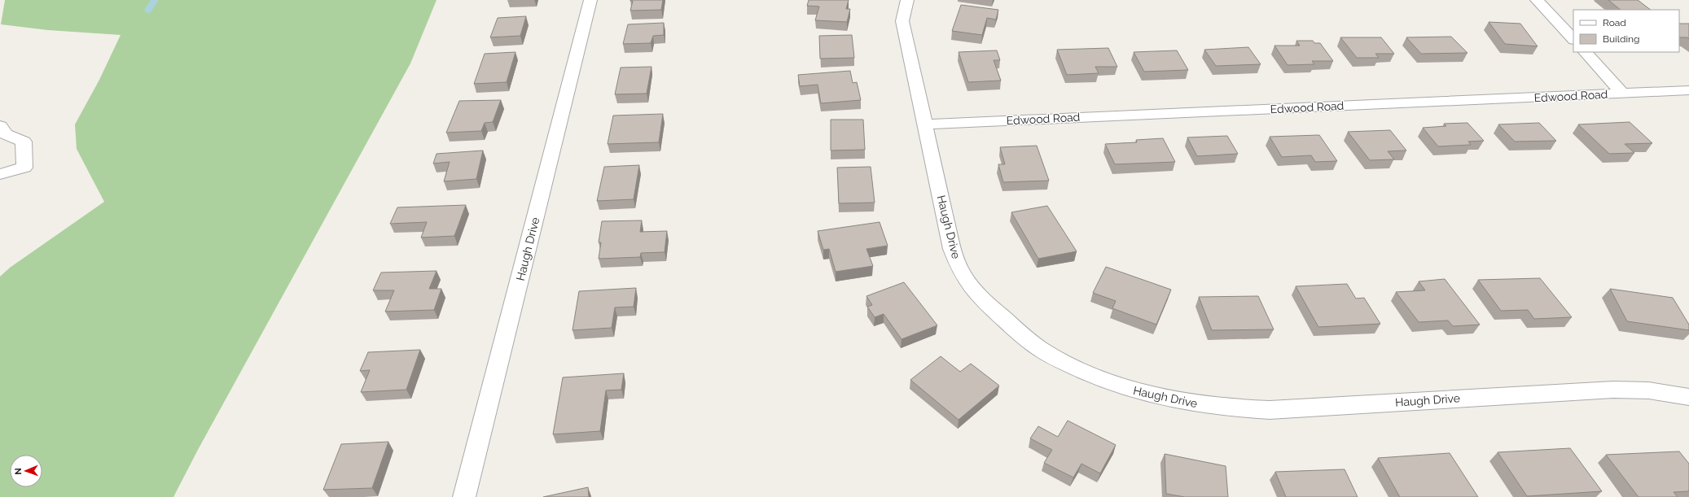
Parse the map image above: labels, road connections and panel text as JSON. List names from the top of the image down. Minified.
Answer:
{"streets":{"street":["Edwood Road","Haugh Drive"]},"crossings":[["Edwood Road","Haugh Drive"]],"legend":["Road","Building"],"north":"left"}
